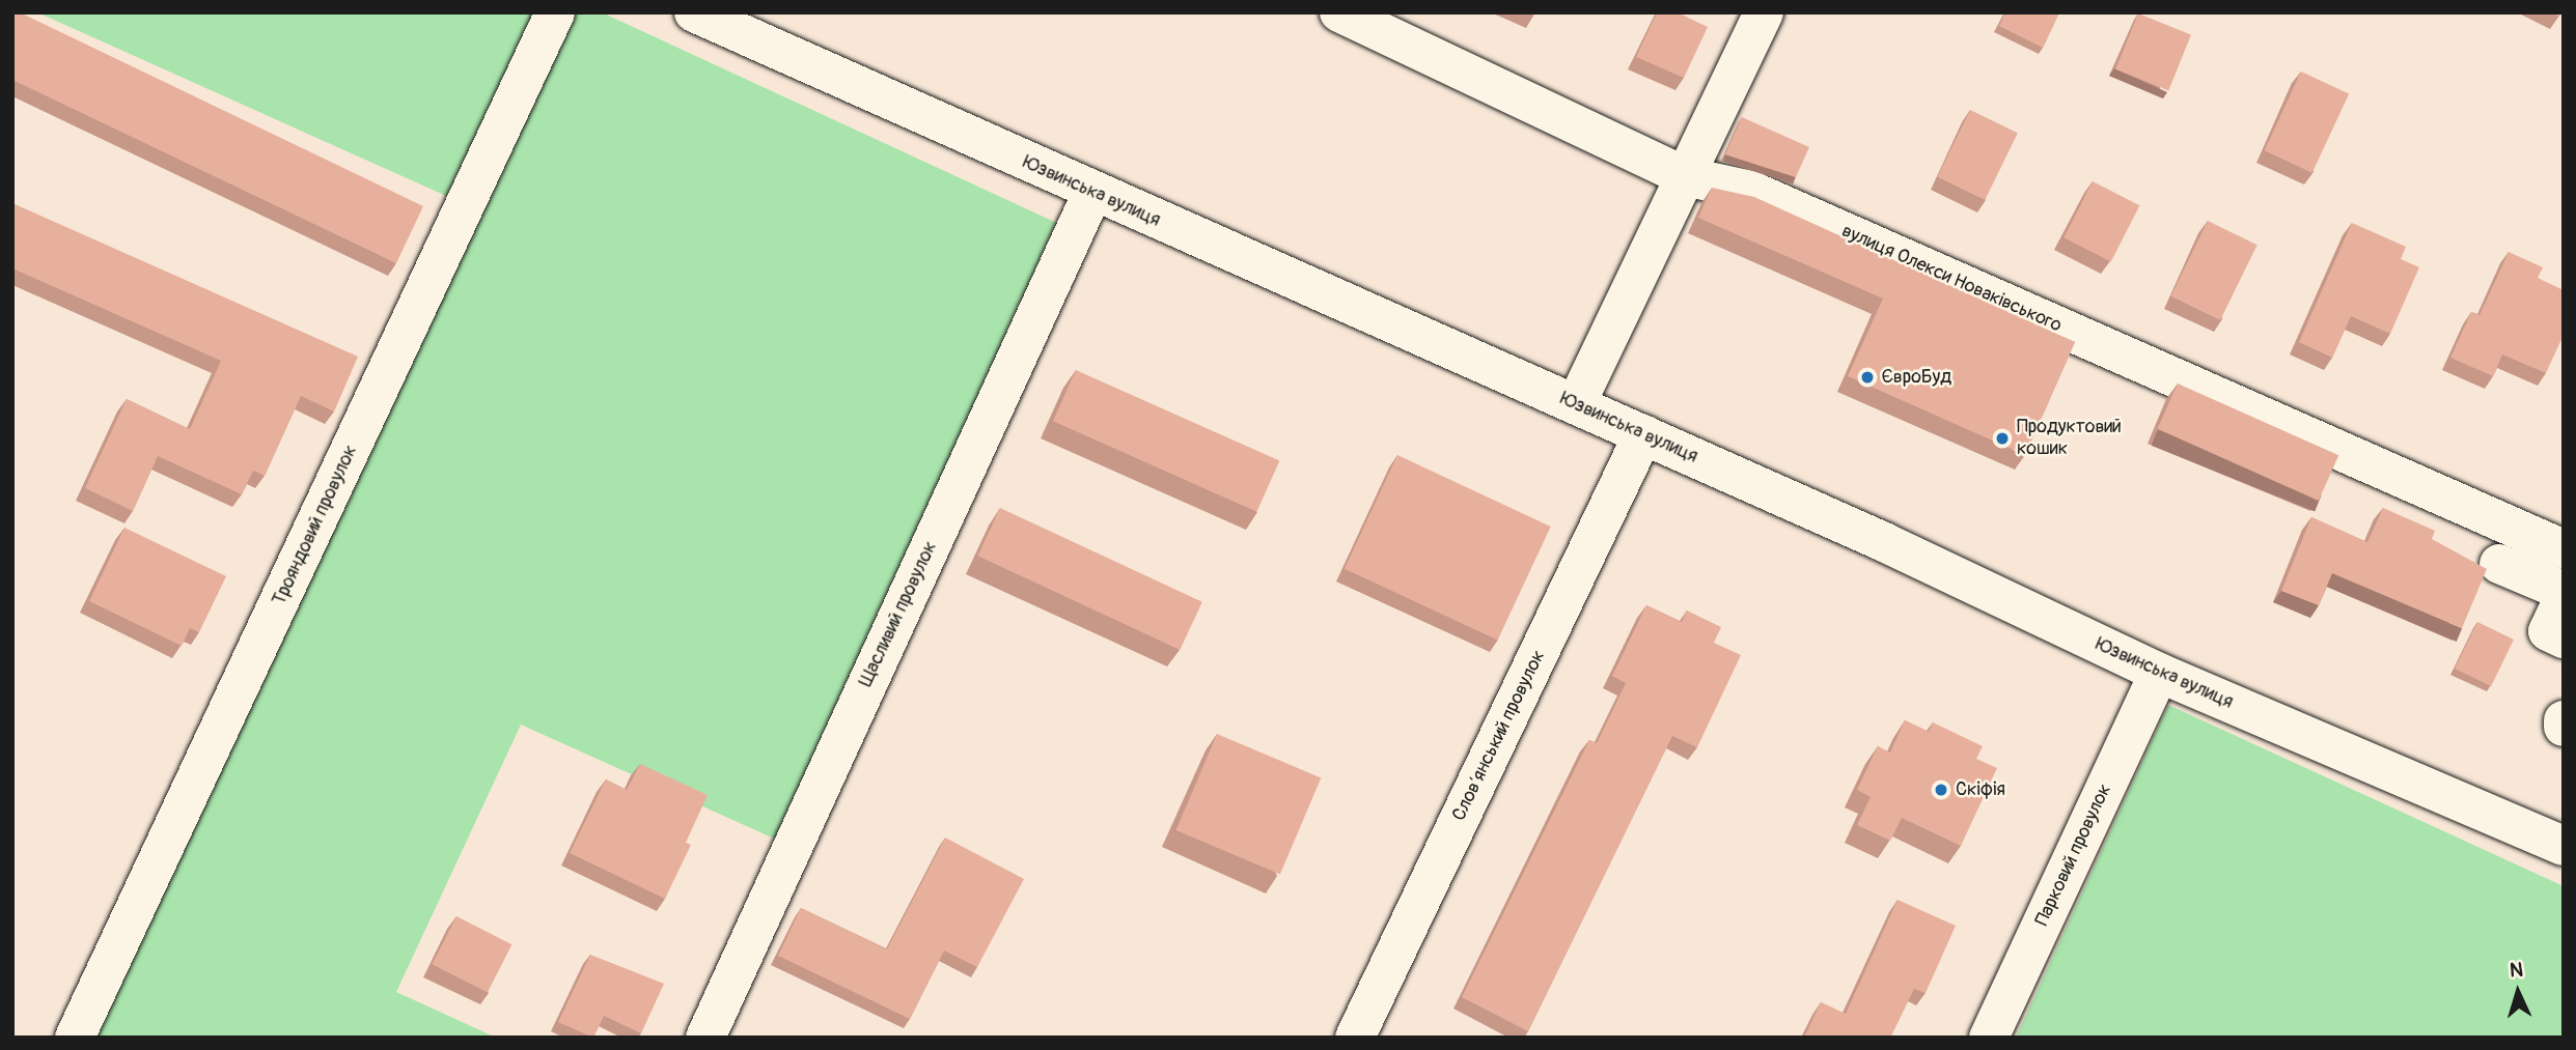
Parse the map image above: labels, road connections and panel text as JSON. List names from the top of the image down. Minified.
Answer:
{"streets":{"street":["Юзвинська вулиця","вулиця Олекси Новаківського","Трояндовий провулок","Щасливий провулок","Словʼянський провулок","Парковий провулок"]},"crossings":[["Юзвинська вулиця","Щасливий провулок"],["Юзвинська вулиця","Словʼянський провулок"],["Юзвинська вулиця","Парковий провулок"]],"places":["ЄвроБуд","Продуктовий кошик","Скіфія"],"north":"top"}
